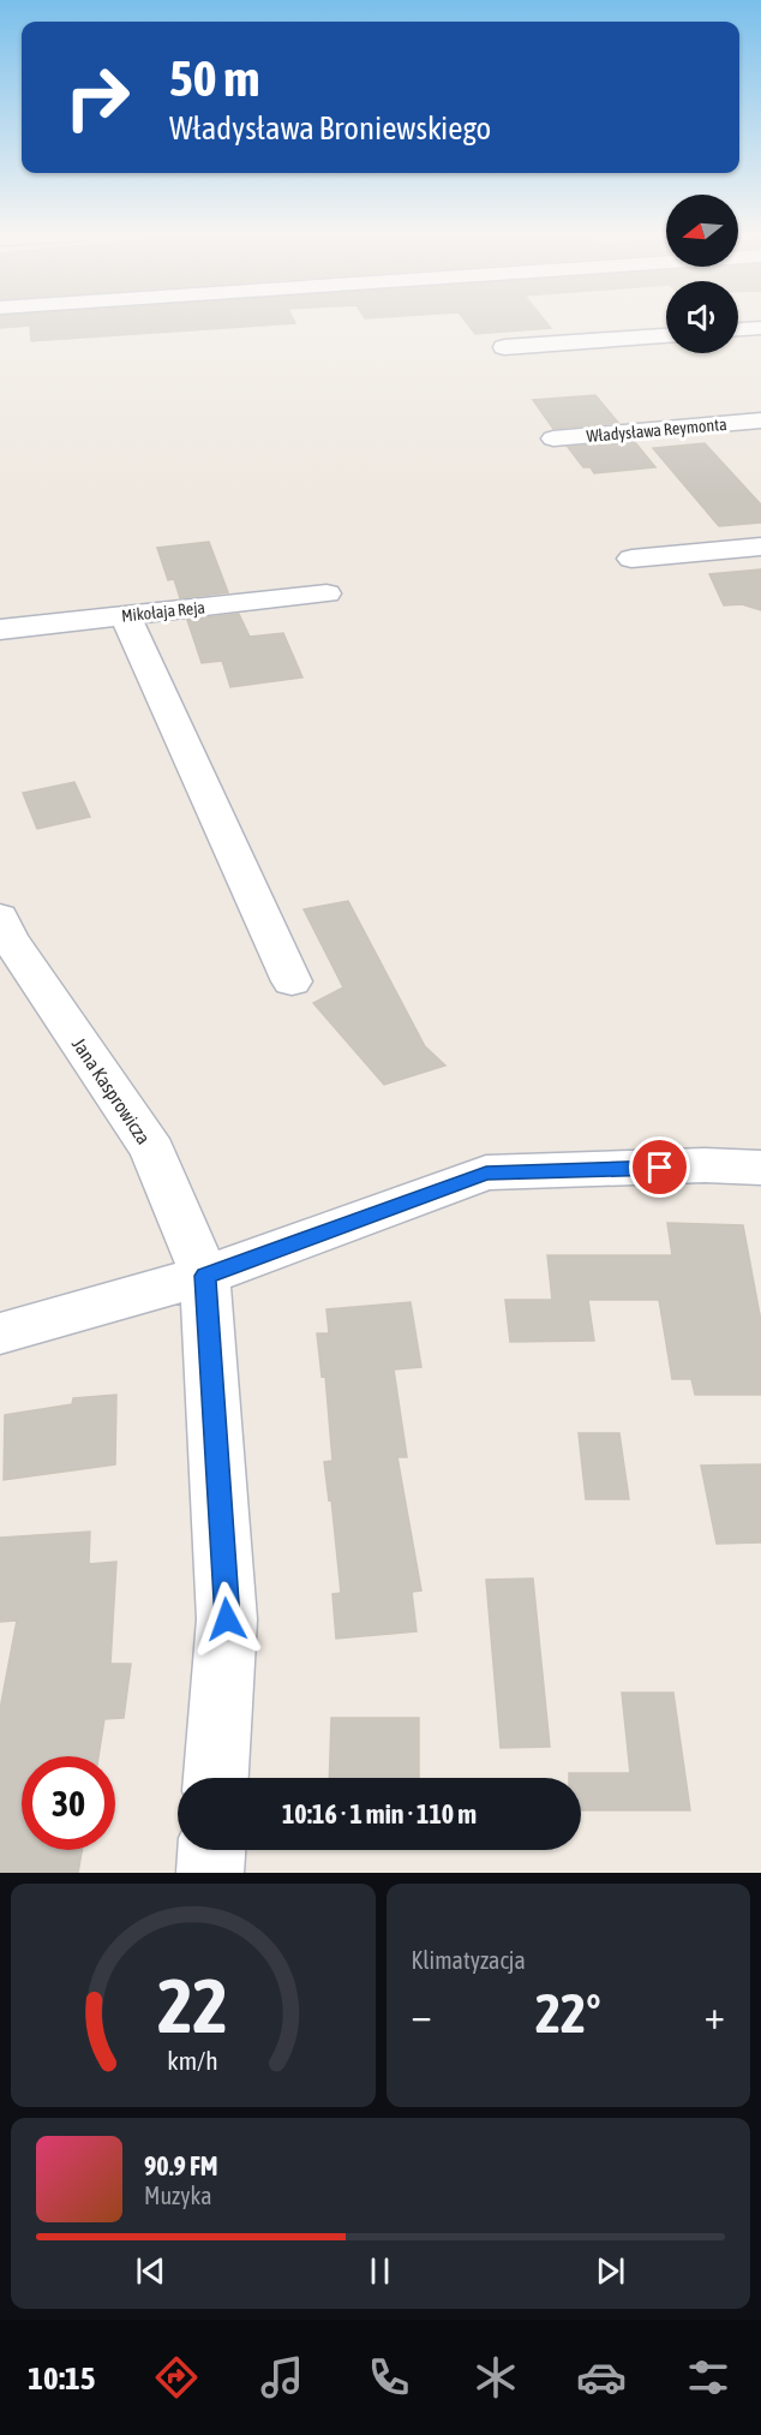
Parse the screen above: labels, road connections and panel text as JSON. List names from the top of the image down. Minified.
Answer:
{"streets":{"street":["Władysława Reymonta","Mikołaja Reja","Jana Kasprowicza"]},"north":"left","page":{"turn":["50 m","Władysława Broniewskiego"],"limit":"30","trip":"10:16 · 1 min · 110 m","tile":"Klimatyzacja","heat":["−","22°","+"],"song":["90.9 FM","Muzyka"],"tabs":"10:15","gauge":["22","km/h"]}}
